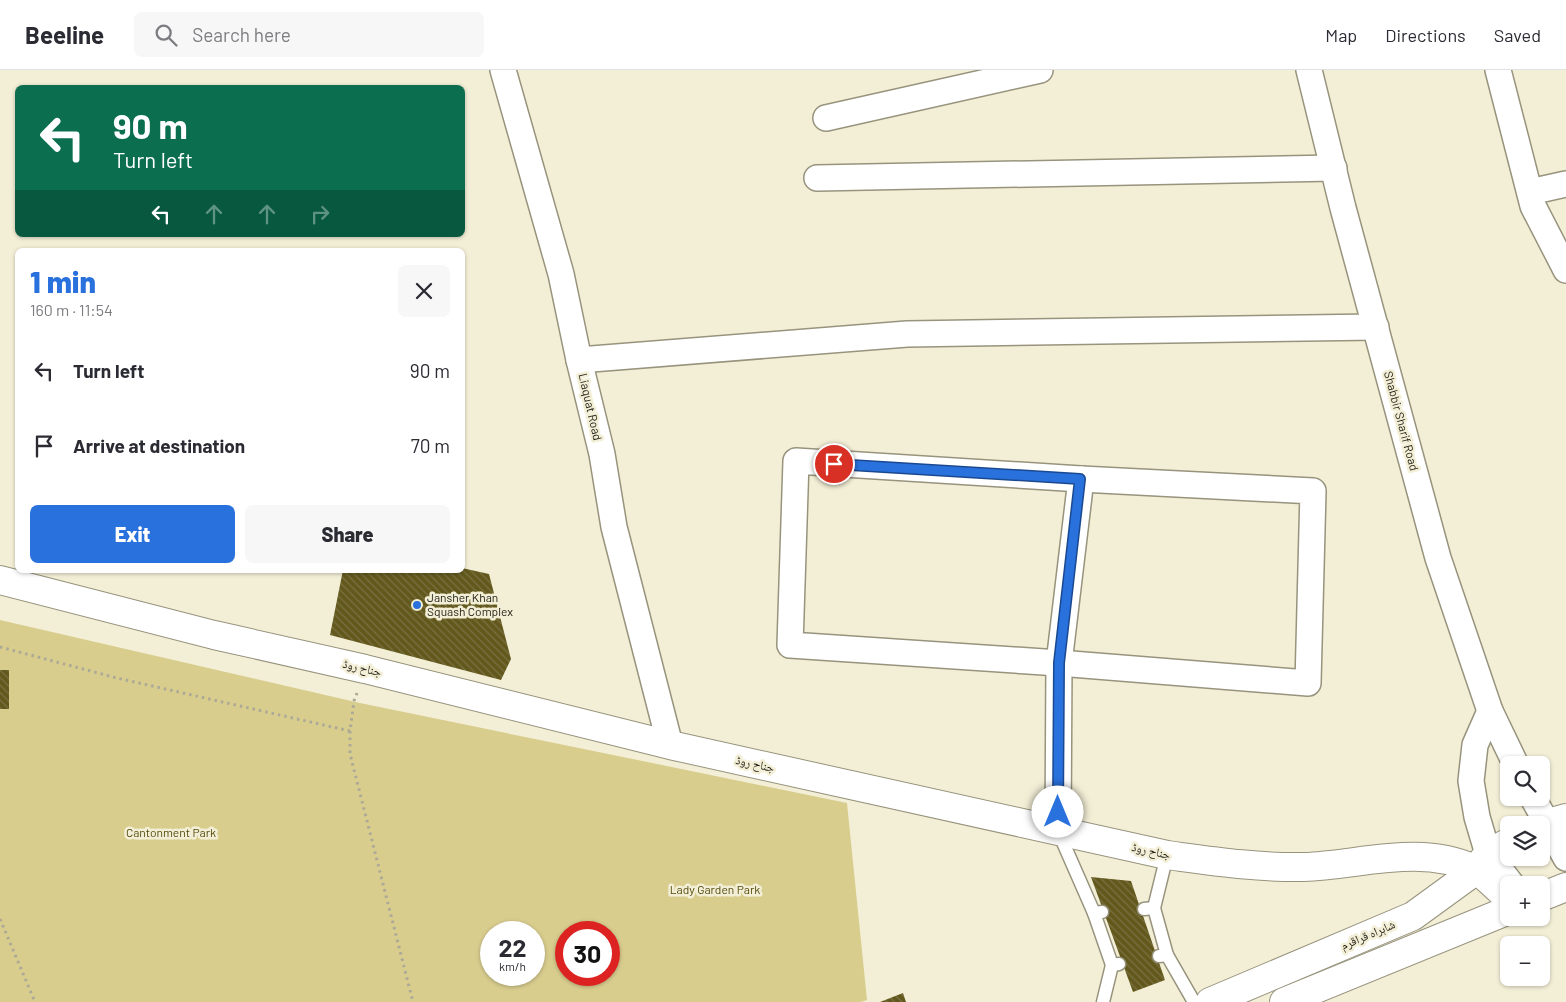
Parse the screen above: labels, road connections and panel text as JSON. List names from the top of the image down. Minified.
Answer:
{"streets":{"main road":["جناح روڈ","شاہراہ قراقرم"],"street":["Liaquat Road","Shabbir Sharif Road"]},"crossings":[["Liaquat Road","جناح روڈ"],["جناح روڈ","شاہراہ قراقرم"]],"parks":["Cantonment Park","Lady Garden Park"],"places":["Jansher Khan Squash Complex"],"page":{"header":"Beeline","search":"Search here","nav":["Map","Directions","Saved"],"turn":["90 m","Turn left"],"heading":["1 min","160 m · 11:54"],"list":[{"name":"Turn left","value":"90 m"},{"name":"Arrive at destination","value":"70 m"}],"buttons":["Exit","Share"],"map_buttons":["+","−"],"speed":"22 km/h","limit":"30"}}
